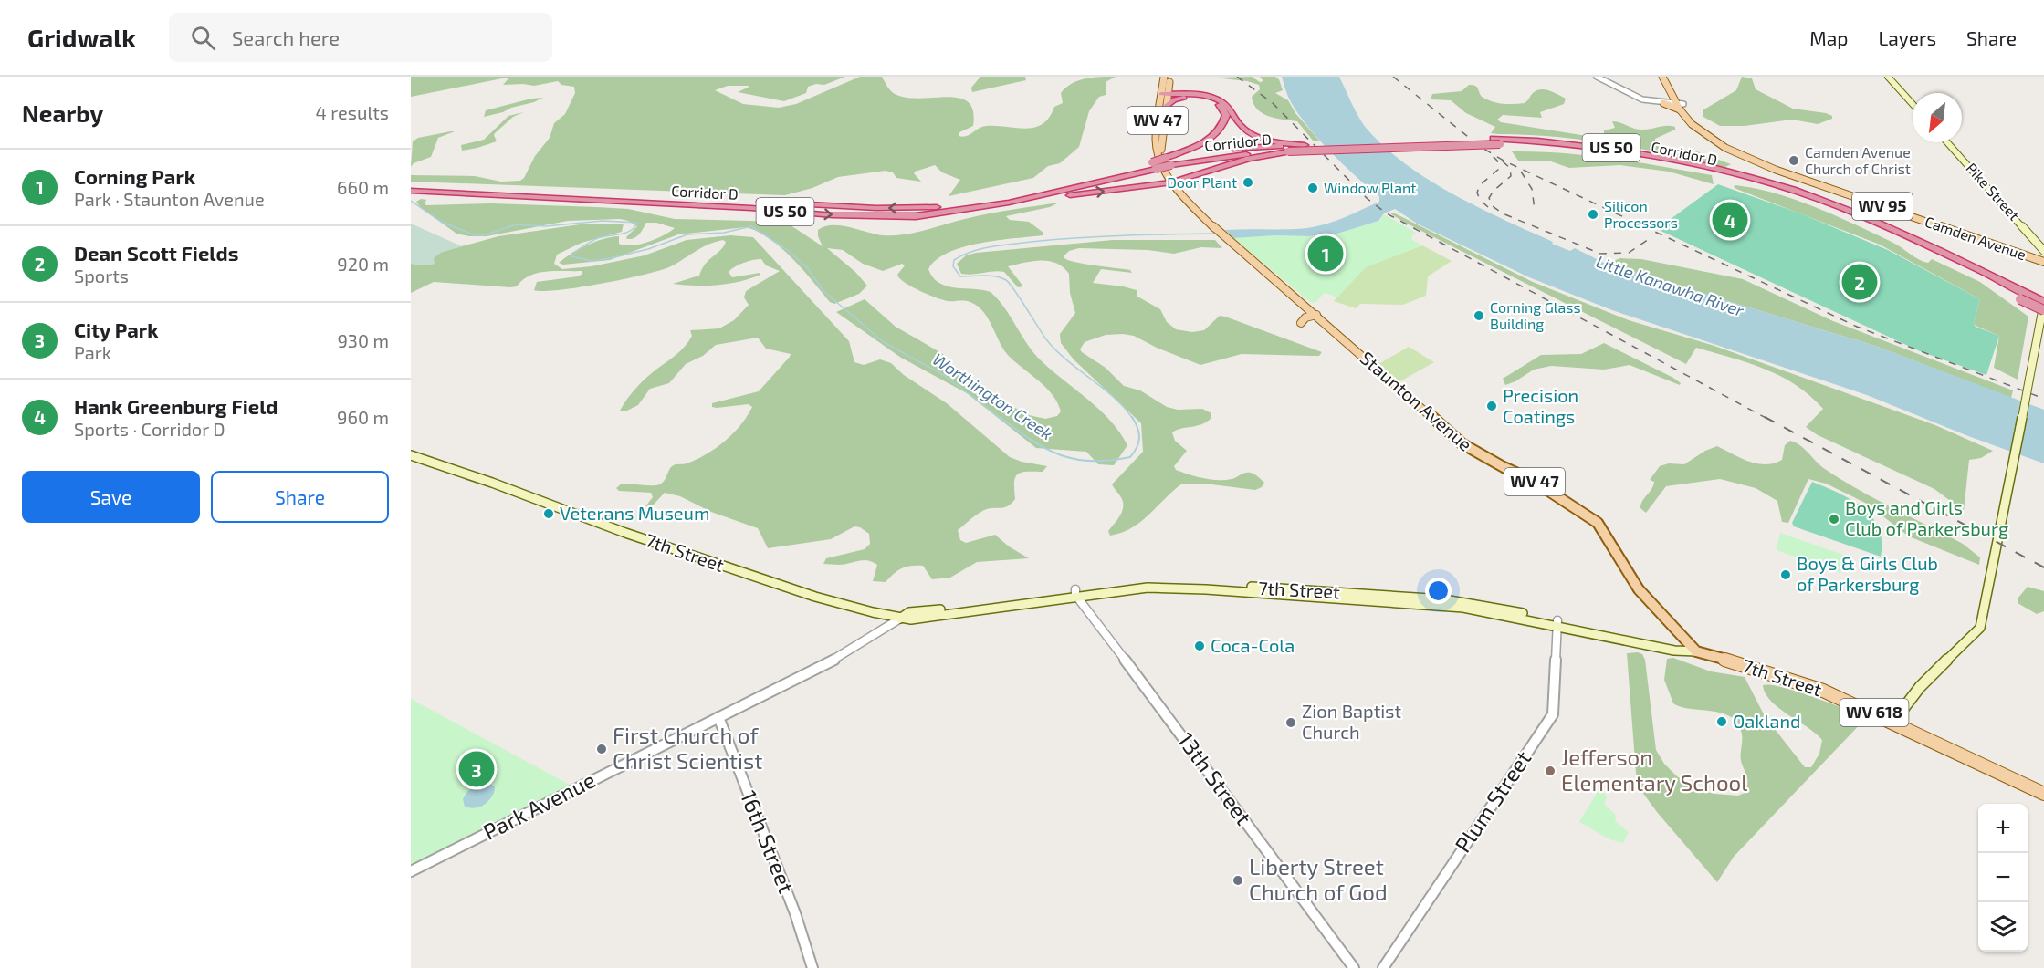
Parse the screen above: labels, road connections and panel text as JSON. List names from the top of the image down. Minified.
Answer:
{"streets":{"highway":["Corridor D","US 50"],"main road":["WV 47","Pike Street","WV 95","Camden Avenue","Staunton Avenue","7th Street","WV 618"],"street":["13th Street","Plum Street","Park Avenue","16th Street"]},"crossings":[["Corridor D","Staunton Avenue"],["WV 95","Camden Avenue"],["Staunton Avenue","7th Street"],["7th Street","13th Street"],["7th Street","Plum Street"],["7th Street","Park Avenue"],["Park Avenue","16th Street"]],"water":["Little Kanawha River","Worthington Creek"],"places":["Camden Avenue Church of Christ","Door Plant","Window Plant","Silicon Processors","Corning Glass Building","Precision Coatings","Veterans Museum","Boys and Girls Club of Parkersburg","Boys & Girls Club of Parkersburg","Coca-Cola","Oakland","Zion Baptist Church","First Church of Christ Scientist","Jefferson Elementary School","Liberty Street Church of God"],"north":"bottom left","page":{"header":"Gridwalk","search":"Search here","nav":["Map","Layers","Share"],"heading":["Nearby","4 results"],"list":[{"mark":"1","name":"Corning Park","note":"Park · Staunton Avenue","value":"660 m"},{"mark":"2","name":"Dean Scott Fields","note":"Sports","value":"920 m"},{"mark":"3","name":"City Park","note":"Park","value":"930 m"},{"mark":"4","name":"Hank Greenburg Field","note":"Sports · Corridor D","value":"960 m"}],"pins":["4","1","2","3"],"buttons":["Save","Share"],"map_buttons":["+","−"]}}
